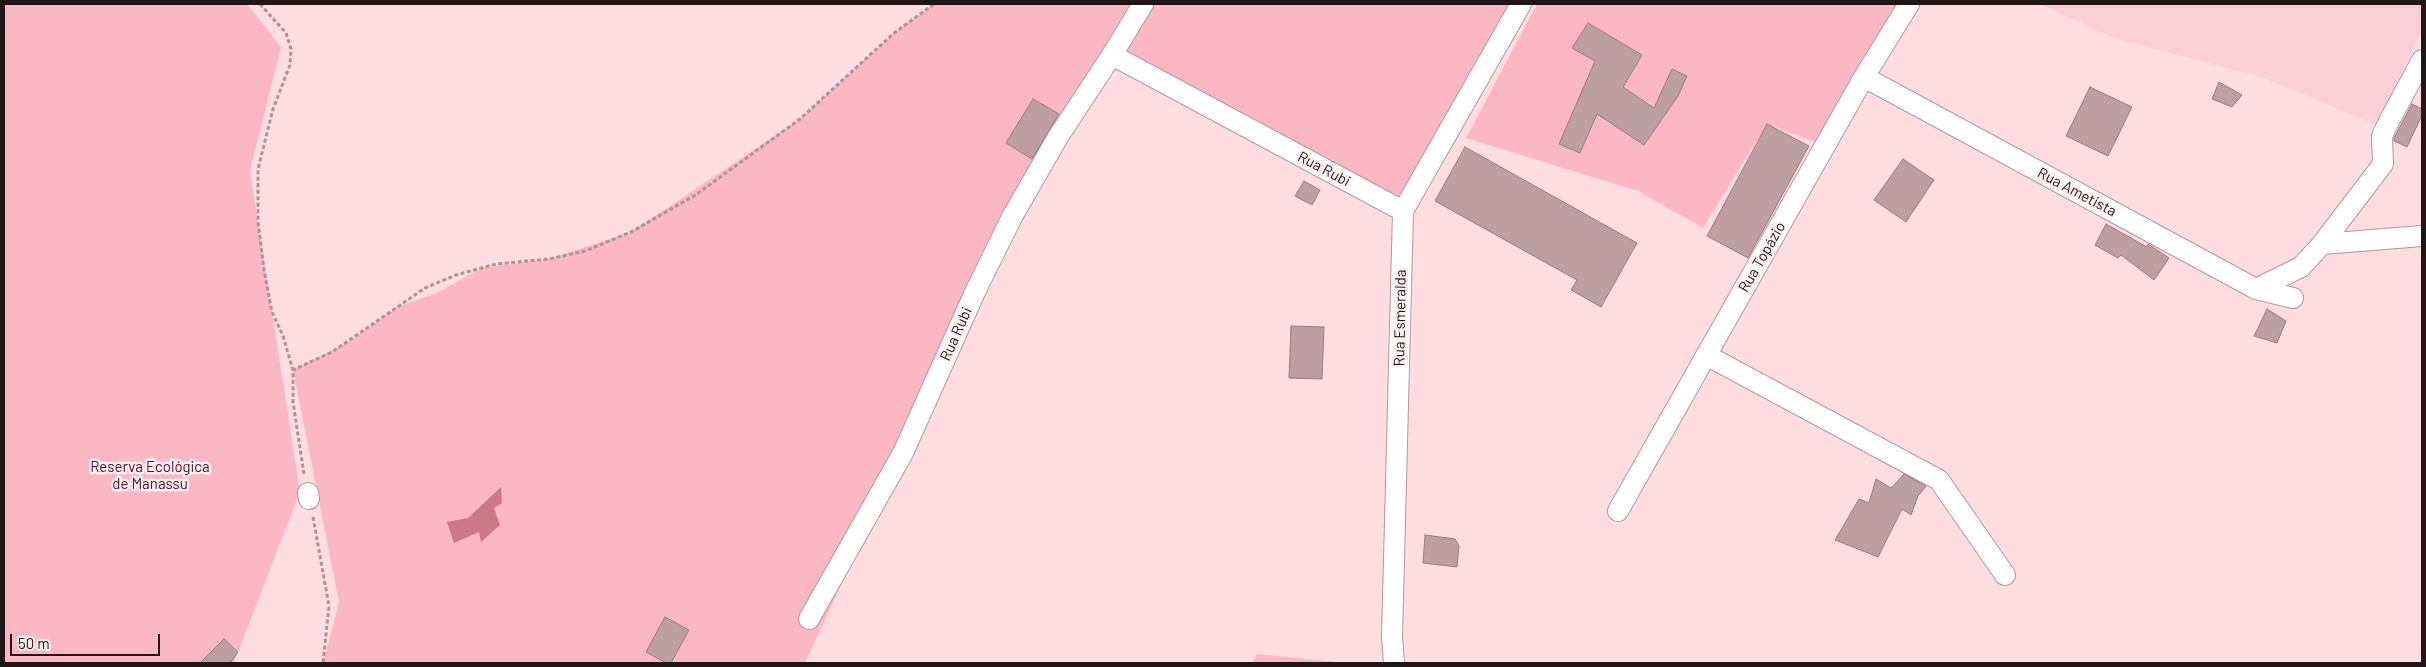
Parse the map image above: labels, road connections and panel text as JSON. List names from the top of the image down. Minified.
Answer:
{"streets":{"street":["Rua Rubi","Rua Ametista","Rua Topázio","Rua Esmeralda"]},"crossings":[["Rua Rubi","Rua Esmeralda"],["Rua Ametista","Rua Topázio"]],"parks":["Reserva Ecológica de Manassu"],"scale_bar":"50 m"}
